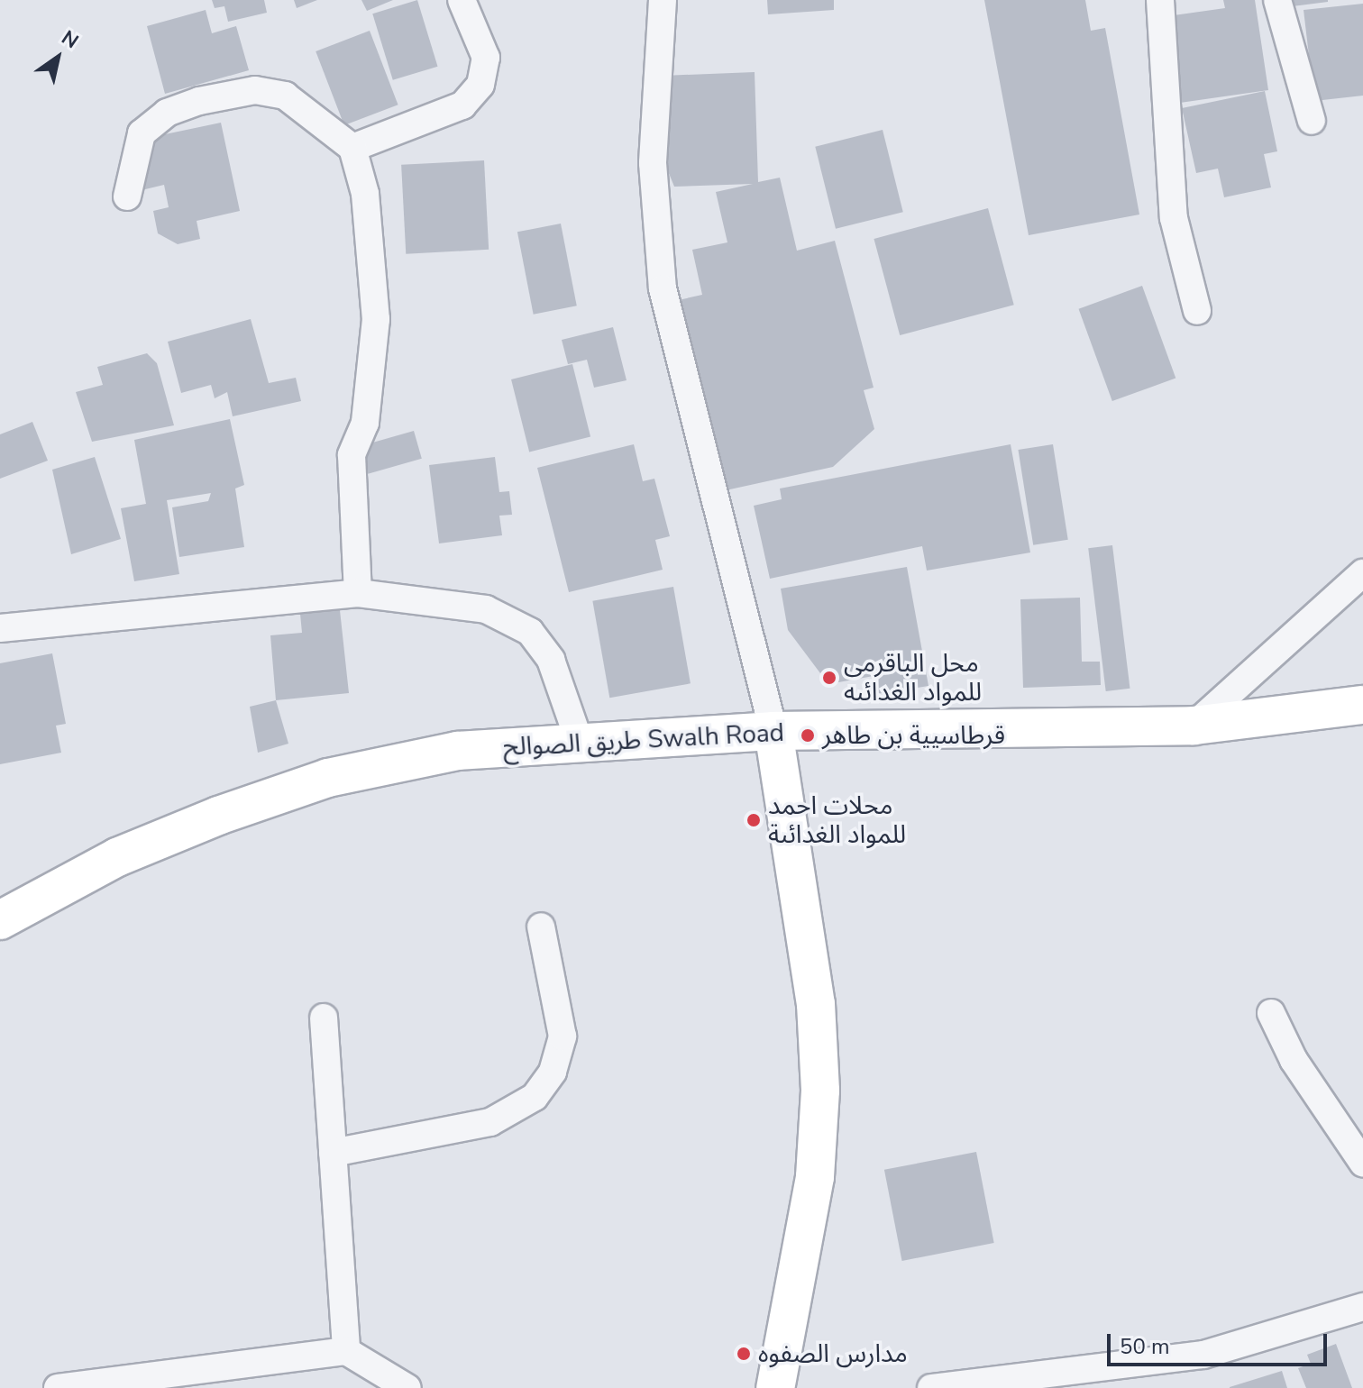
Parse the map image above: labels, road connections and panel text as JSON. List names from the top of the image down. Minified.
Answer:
{"streets":{"street":["طريق الصوالح Swalh Road"]},"places":["محل الباقرمى للمواد الغدائىه","قرطاسيية بن طاهر","محلات احمد للمواد الغدائىة","مدارس الصفوه"],"scale_bar":"50 m","north":"top right"}
